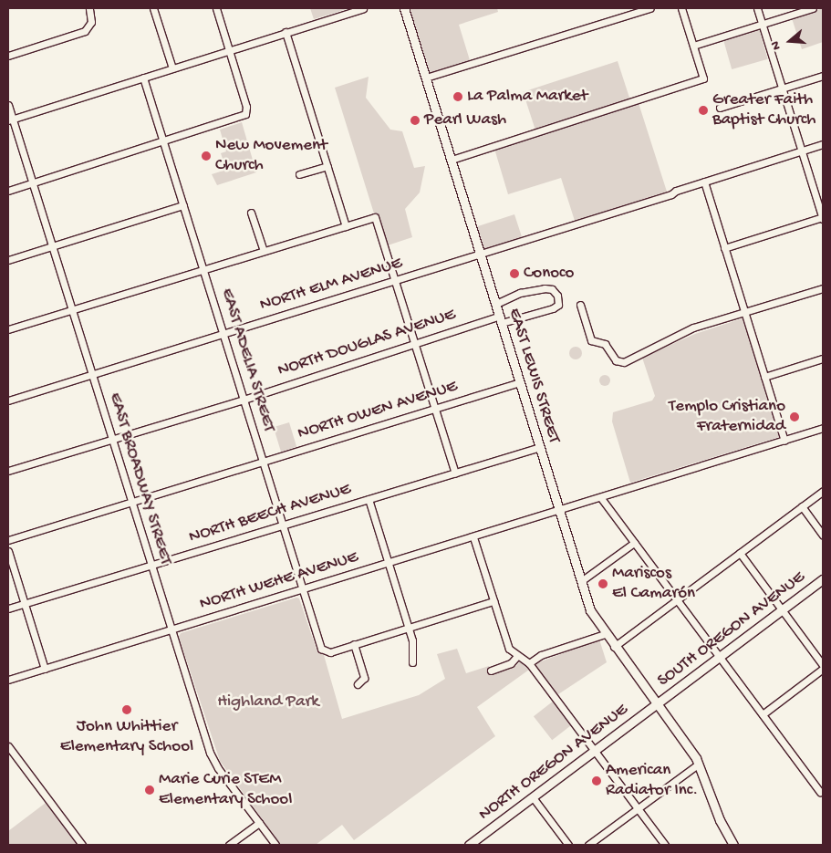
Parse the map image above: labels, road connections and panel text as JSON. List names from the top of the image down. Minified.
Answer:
{"streets":{"main road":["EAST LEWIS STREET","SOUTH OREGON AVENUE","NORTH OREGON AVENUE"],"street":["NORTH ELM AVENUE","NORTH DOUGLAS AVENUE","EAST ADELIA STREET","NORTH OWEN AVENUE","EAST BROADWAY STREET","NORTH BEECH AVENUE","NORTH WEHE AVENUE"]},"crossings":[["NORTH ELM AVENUE","EAST ADELIA STREET"],["NORTH ELM AVENUE","EAST LEWIS STREET"],["NORTH ELM AVENUE","EAST BROADWAY STREET"],["NORTH DOUGLAS AVENUE","EAST ADELIA STREET"],["NORTH DOUGLAS AVENUE","EAST LEWIS STREET"],["NORTH DOUGLAS AVENUE","EAST BROADWAY STREET"],["EAST ADELIA STREET","NORTH OWEN AVENUE"],["EAST ADELIA STREET","NORTH BEECH AVENUE"],["EAST ADELIA STREET","NORTH WEHE AVENUE"],["EAST LEWIS STREET","NORTH OWEN AVENUE"],["EAST LEWIS STREET","NORTH BEECH AVENUE"],["EAST LEWIS STREET","NORTH WEHE AVENUE"],["EAST LEWIS STREET","SOUTH OREGON AVENUE"],["EAST LEWIS STREET","NORTH OREGON AVENUE"],["NORTH OWEN AVENUE","EAST BROADWAY STREET"],["EAST BROADWAY STREET","NORTH BEECH AVENUE"],["EAST BROADWAY STREET","NORTH WEHE AVENUE"],["SOUTH OREGON AVENUE","NORTH OREGON AVENUE"]],"parks":["Highland Park"],"places":["La Palma Market","Greater Faith Baptist Church","Pearl Wash","New Movement Church","Conoco","Templo Cristiano Fraternidad","Mariscos El Camarón","John Whittier Elementary School","American Radiator Inc.","Marie Curie STEM Elementary School"],"north":"left"}
